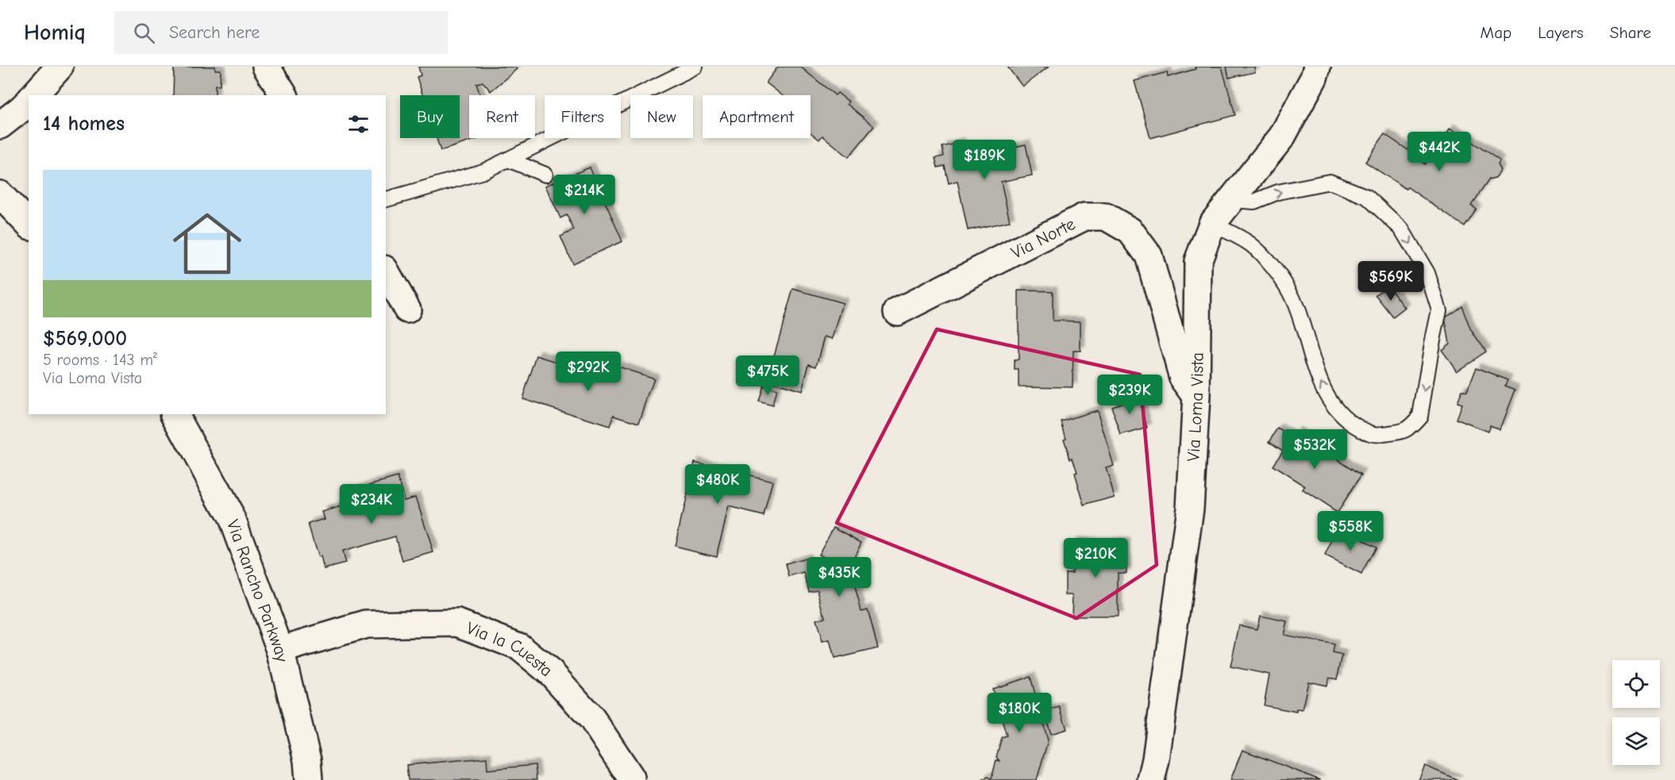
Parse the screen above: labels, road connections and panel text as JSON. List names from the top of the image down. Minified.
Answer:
{"streets":{"street":["Via Norte","Via Loma Vista","Via Rancho Parkway","Via la Cuesta"]},"crossings":[["Via Norte","Via Loma Vista"],["Via Rancho Parkway","Via la Cuesta"]],"page":{"header":"Homiq","search":"Search here","nav":["Map","Layers","Share"],"chip":["Buy","Rent","Filters","New","Apartment"],"heading":"14 homes","price":["$442K","$189K","$214K","$569K","$292K","$475K","$239K","$532K","$480K","$234K","$558K","$210K","$435K","$180K"],"list":[{"name":"$569,000","note":"5 rooms · 143 m² · Via Loma Vista"}]}}
